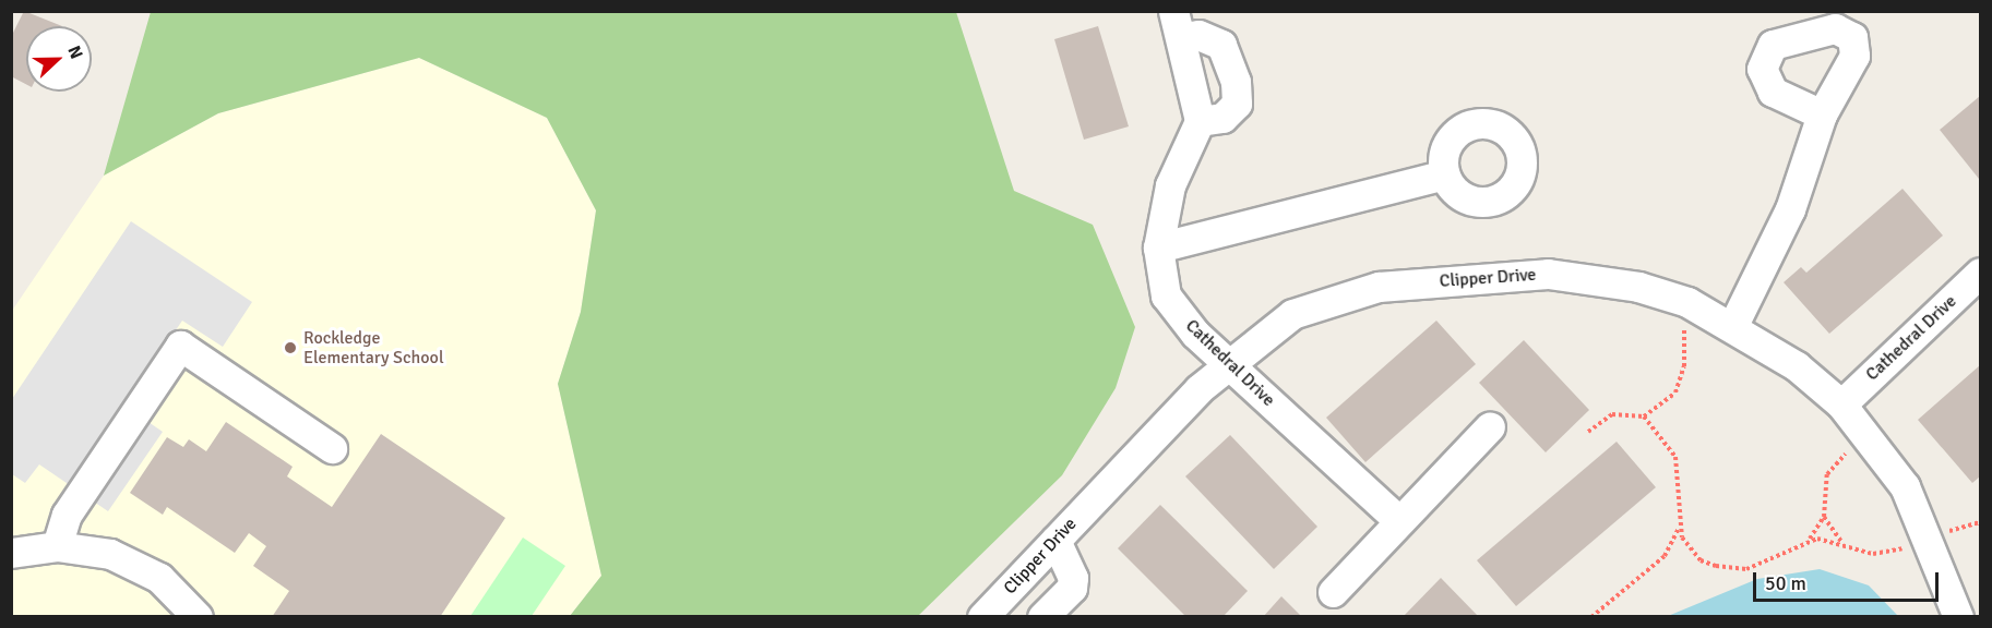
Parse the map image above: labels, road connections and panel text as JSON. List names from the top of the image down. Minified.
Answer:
{"streets":{"street":["Clipper Drive","Cathedral Drive"]},"crossings":[["Clipper Drive","Cathedral Drive"]],"places":["Rockledge Elementary School"],"scale_bar":"50 m","north":"right"}
